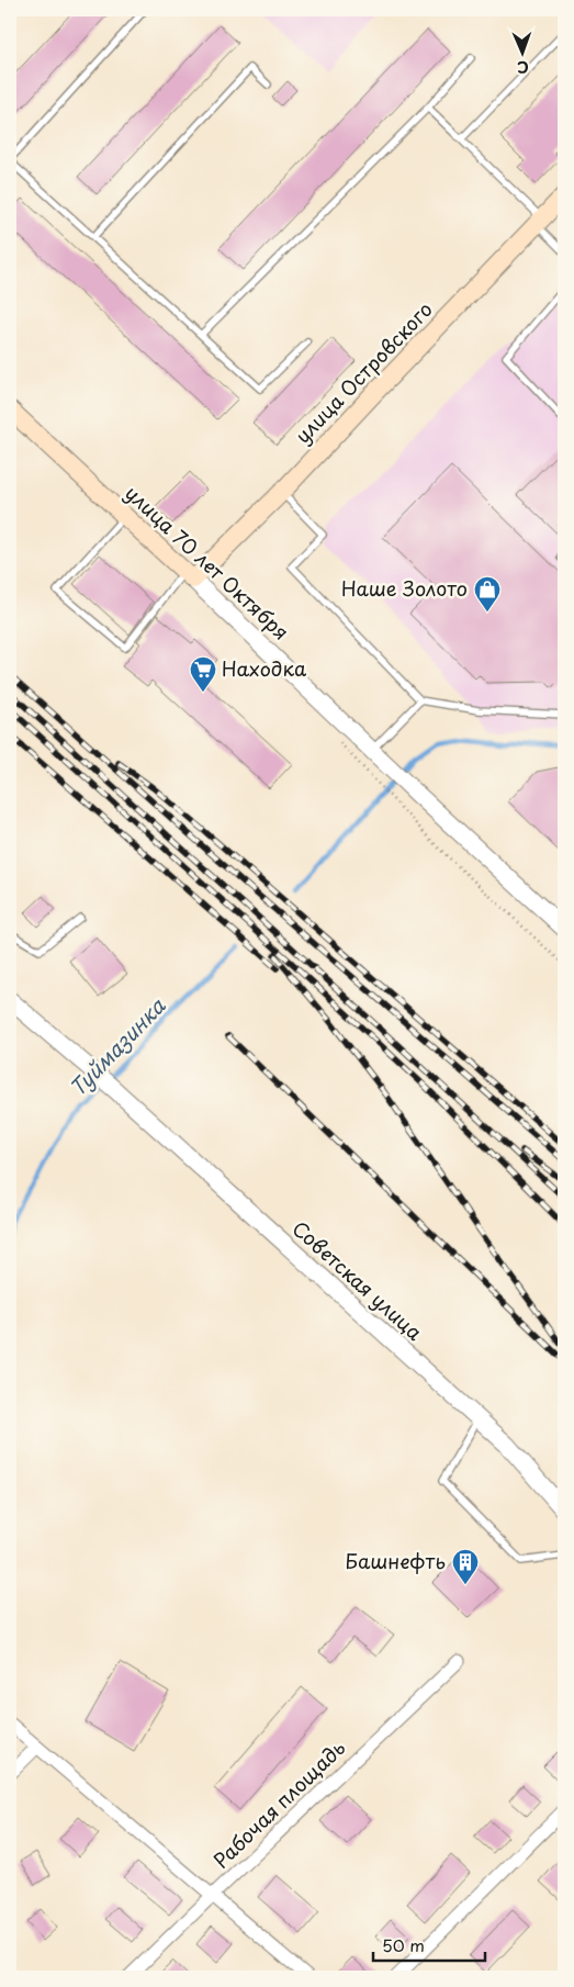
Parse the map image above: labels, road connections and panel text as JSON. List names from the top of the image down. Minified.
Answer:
{"streets":{"main road":["улица Островского","улица 70 лет Октября"],"street":["Советская улица","Рабочая площадь"]},"crossings":[["улица Островского","улица 70 лет Октября"]],"water":["Туймазинка"],"places":{"shop":["Наше Золото"],"supermarket":["Находка"],"building":["Башнефть"]},"scale_bar":"50 m","north":"bottom"}
